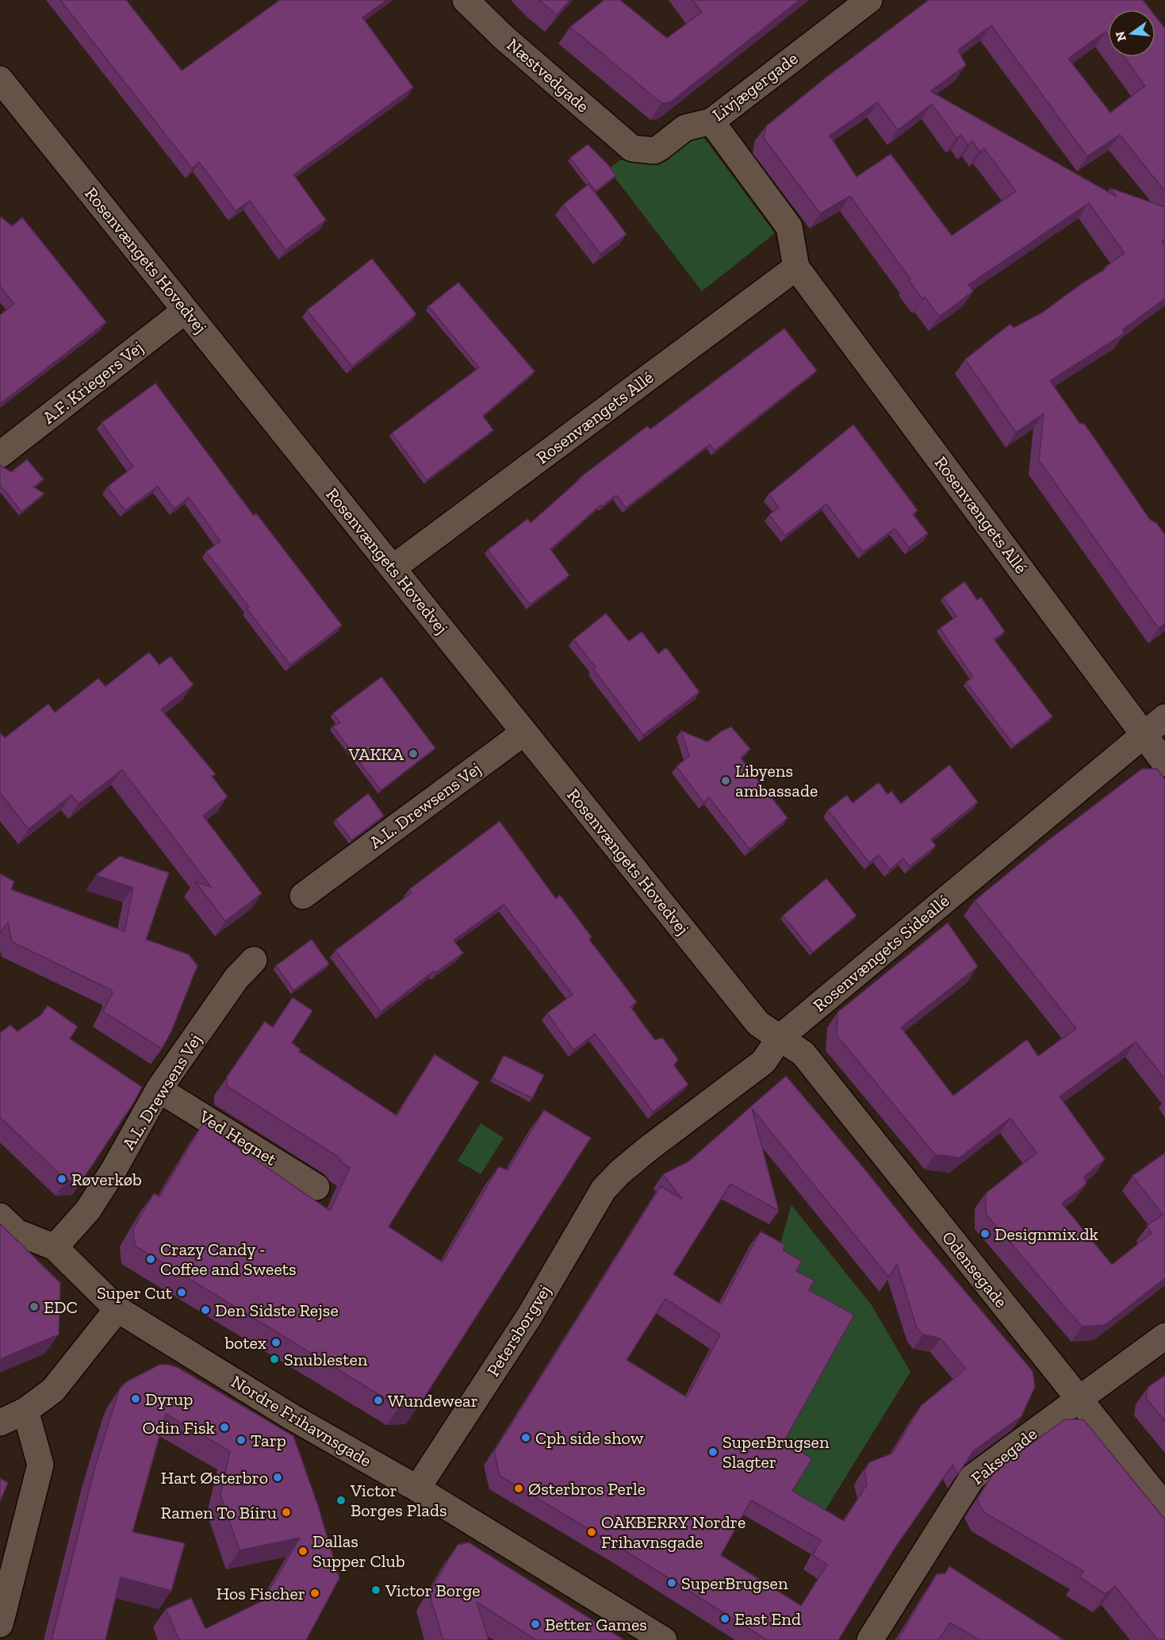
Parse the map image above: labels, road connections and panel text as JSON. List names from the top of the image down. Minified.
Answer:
{"streets":{"street":["Næstvedgade","Livjægergade","Rosenvængets Hovedvej","A.F. Kriegers Vej","Rosenvængets Allé","A.L. Drewsens Vej","Rosenvængets Sideallé","Ved Hegnet","Odensegade","Petersborgvej","Nordre Frihavnsgade","Faksegade"]},"crossings":[["Næstvedgade","Livjægergade"],["Livjægergade","Rosenvængets Allé"],["Rosenvængets Hovedvej","A.F. Kriegers Vej"],["Rosenvængets Hovedvej","Rosenvængets Allé"],["Rosenvængets Hovedvej","A.L. Drewsens Vej"],["Rosenvængets Hovedvej","Rosenvængets Sideallé"],["Rosenvængets Hovedvej","Odensegade"],["Rosenvængets Allé","Rosenvængets Sideallé"],["A.L. Drewsens Vej","Ved Hegnet"],["A.L. Drewsens Vej","Nordre Frihavnsgade"],["Rosenvængets Sideallé","Odensegade"],["Rosenvængets Sideallé","Petersborgvej"],["Odensegade","Faksegade"],["Petersborgvej","Nordre Frihavnsgade"]],"places":["VAKKA","Libyens ambassade","Røverkøb","Designmix.dk","Crazy Candy - Coffee and Sweets","Super Cut","EDC","Den Sidste Rejse","botex","Snublesten","Dyrup","Wundewear","Odin Fisk","Cph side show","Tarp","SuperBrugsen Slagter","Hart Østerbro","Østerbros Perle","Victor Borges Plads","Ramen To Bíiru","OAKBERRY Nordre Frihavnsgade","Dallas Supper Club","SuperBrugsen","Victor Borge","Hos Fischer","East End","Better Games"],"north":"left"}
